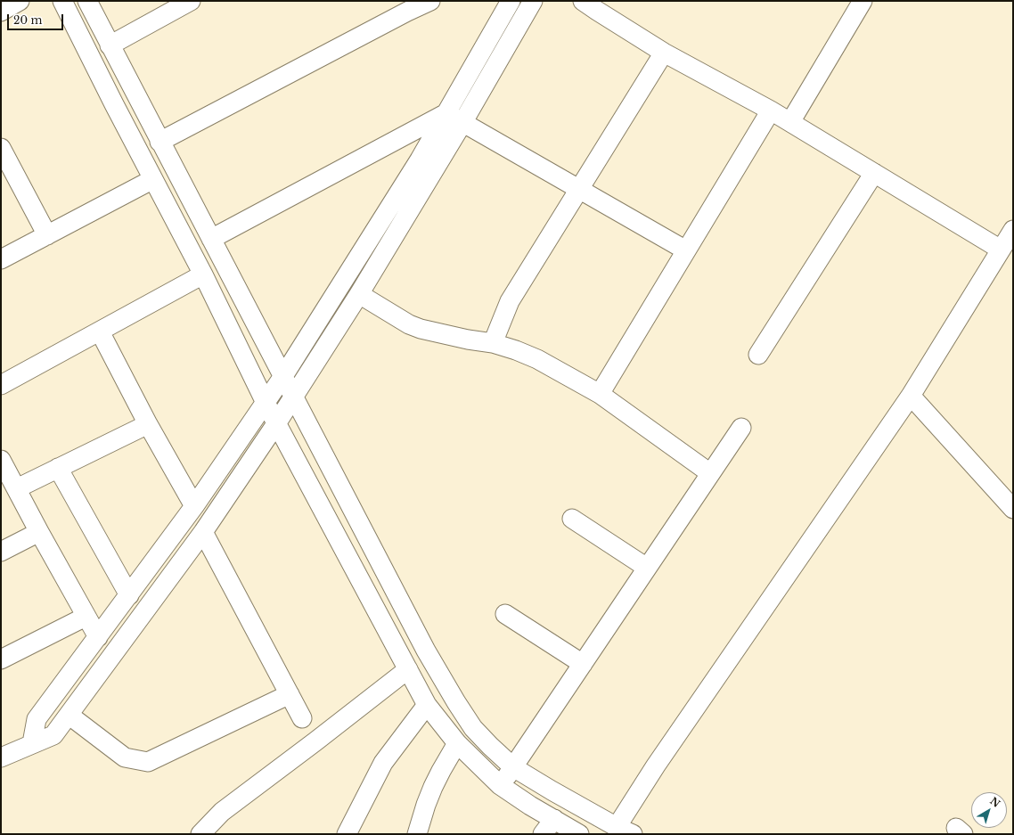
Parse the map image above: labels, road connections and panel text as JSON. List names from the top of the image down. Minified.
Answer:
{"scale_bar":"20 m","north":"top right"}
